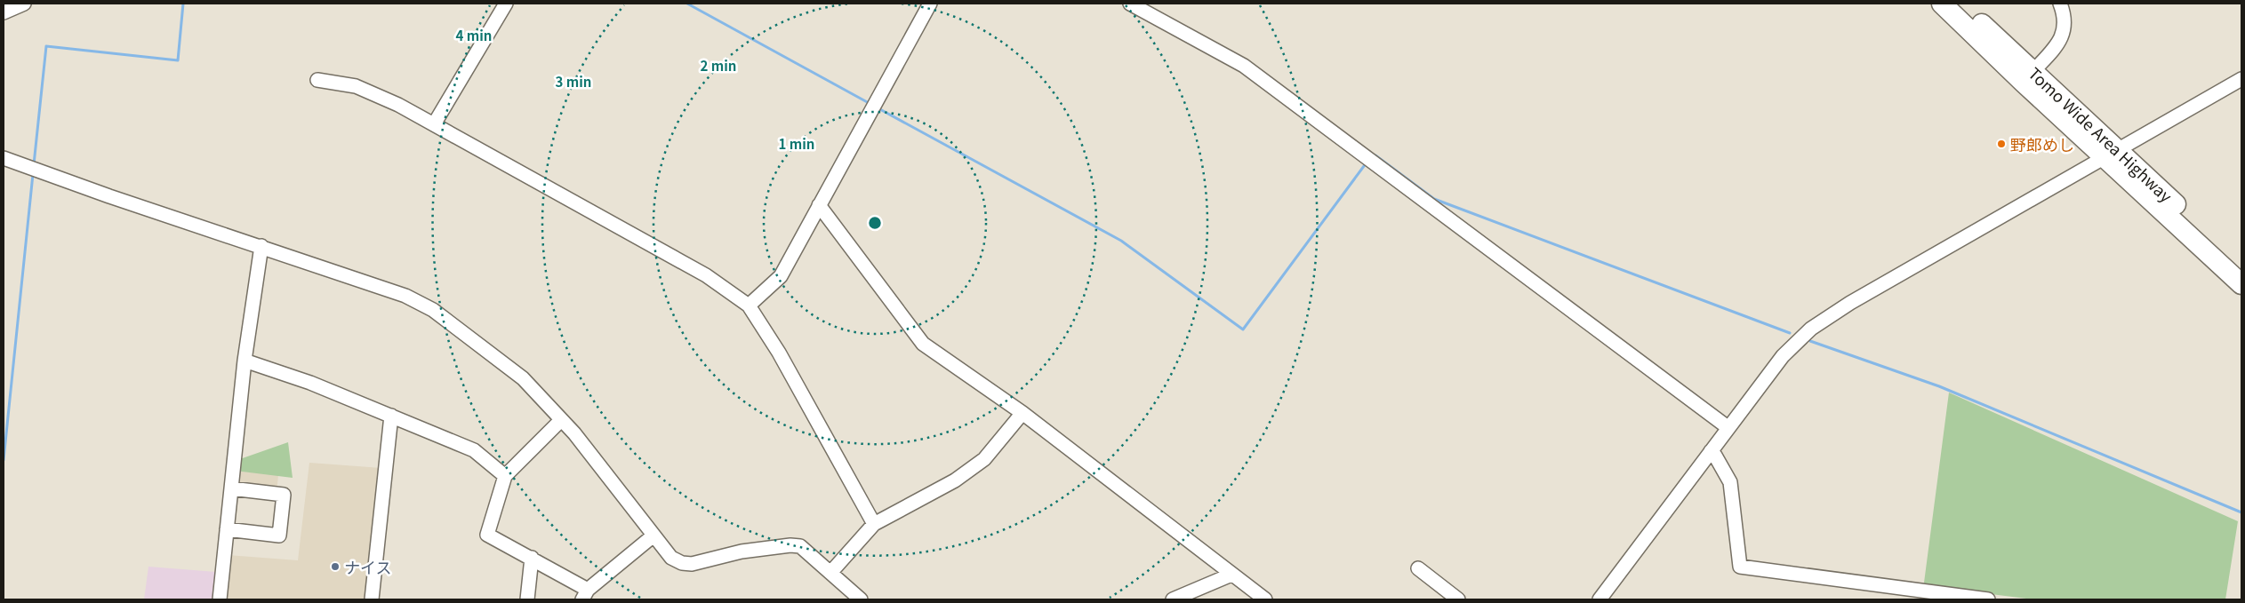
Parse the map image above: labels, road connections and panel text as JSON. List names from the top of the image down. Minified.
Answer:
{"streets":{"highway":["Tomo Wide Area Highway"]},"places":["野郎めし","ナイス"],"rings":["4 min","2 min","3 min","1 min"]}
